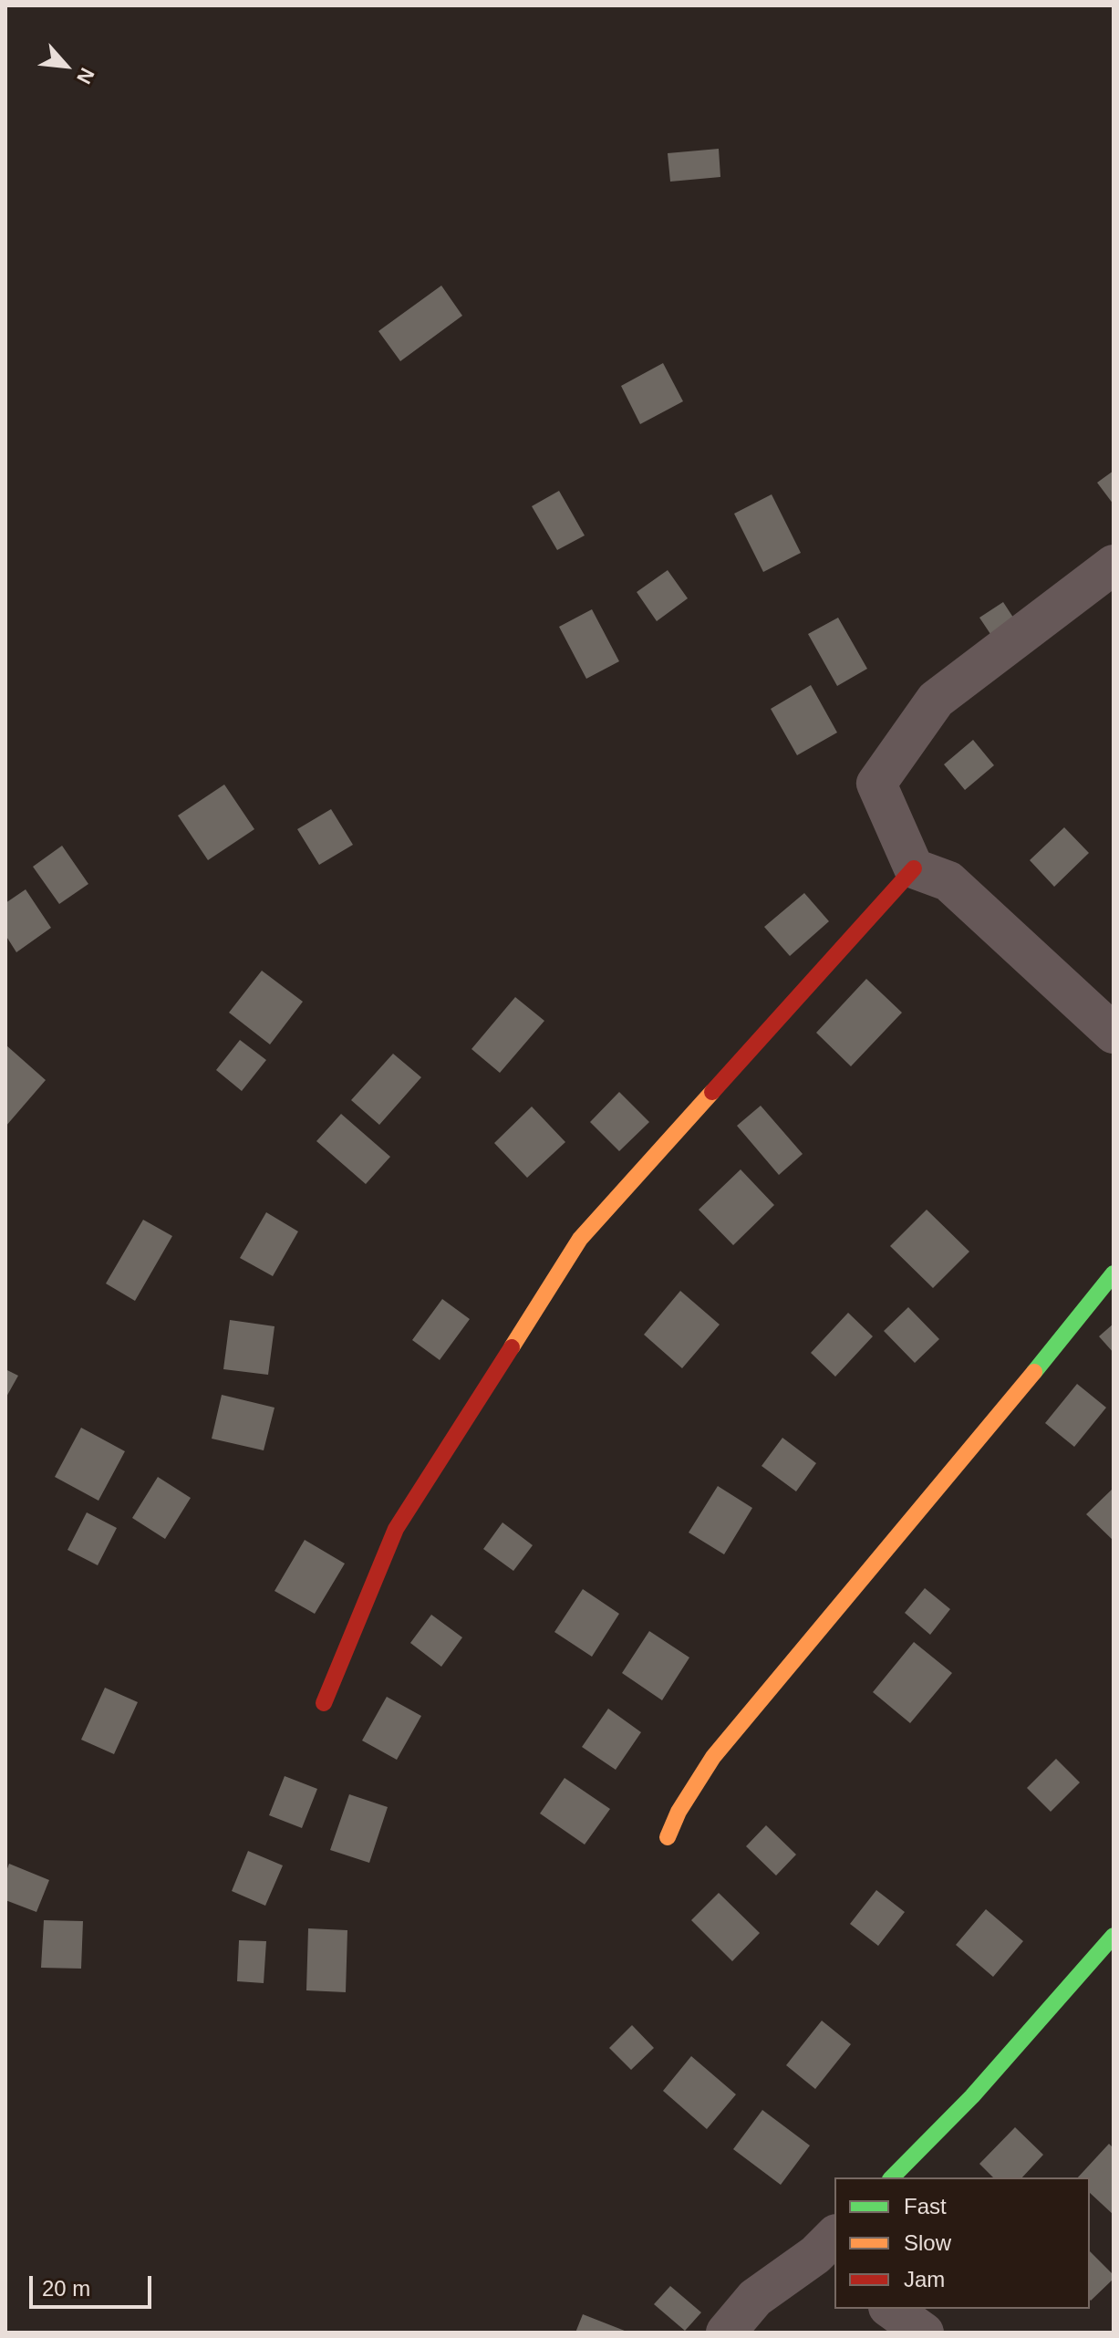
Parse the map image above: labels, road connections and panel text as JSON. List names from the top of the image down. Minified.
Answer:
{"legend":["Fast","Slow","Jam"],"scale_bar":"20 m","north":"bottom right"}
